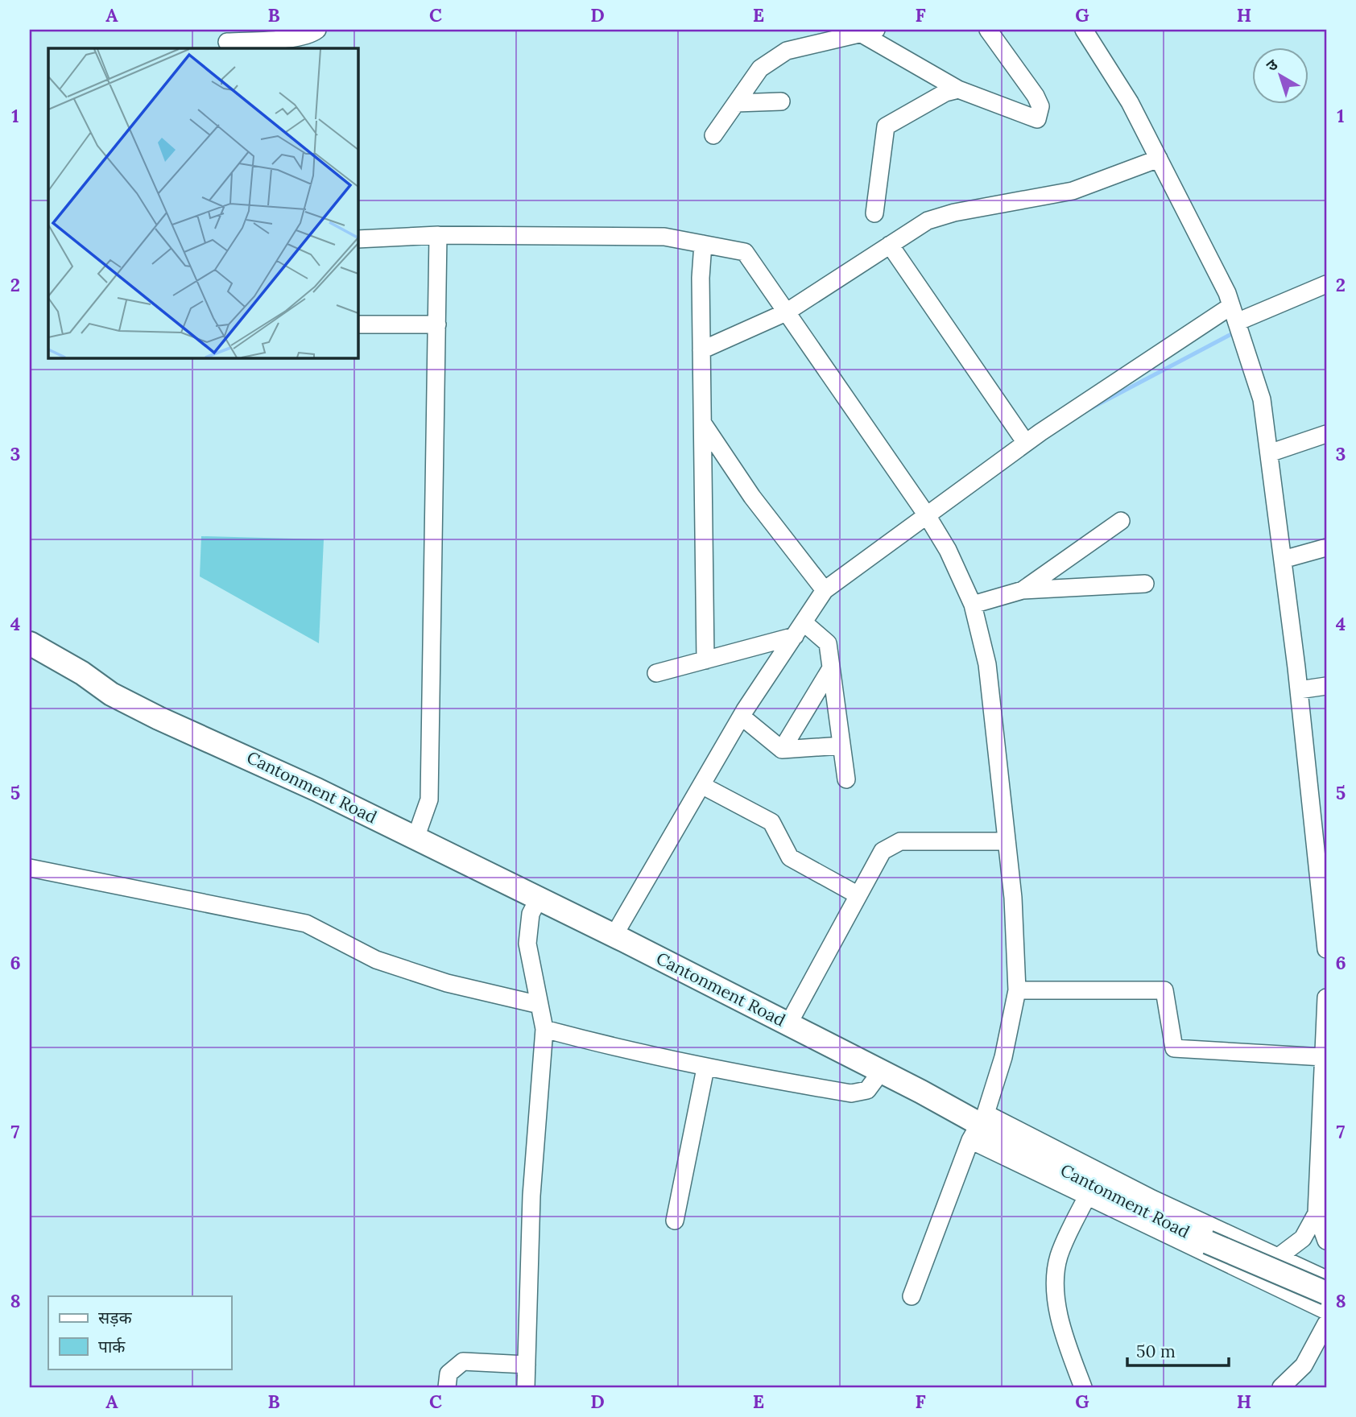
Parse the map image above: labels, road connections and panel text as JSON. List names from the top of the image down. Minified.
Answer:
{"streets":{"street":["Cantonment Road"]},"legend":["सड़क","पार्क"],"scale_bar":"50 m","north":"top left","grid":{"columns":["A","B","C","D","E","F","G","H"],"rows":["1","2","3","4","5","6","7","8"]}}
